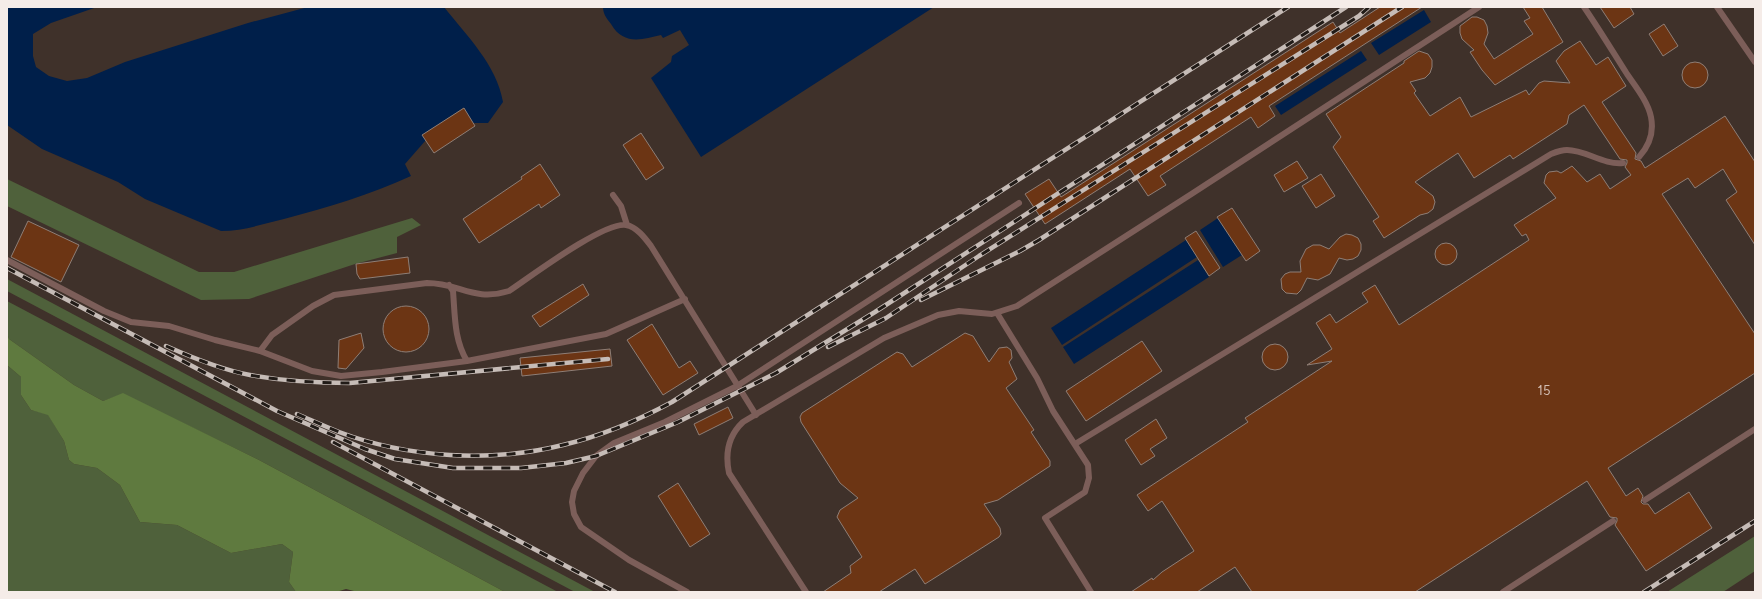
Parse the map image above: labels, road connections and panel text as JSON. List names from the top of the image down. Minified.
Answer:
{"house_numbers":["15"]}
